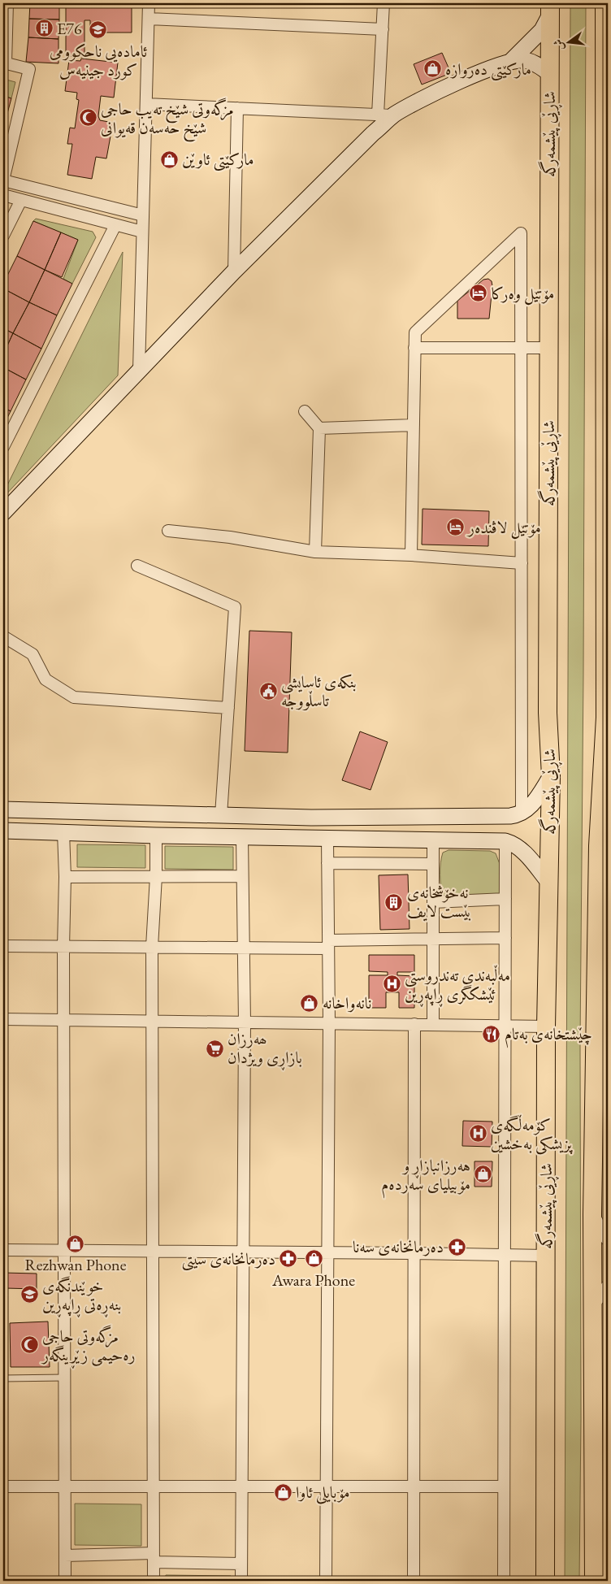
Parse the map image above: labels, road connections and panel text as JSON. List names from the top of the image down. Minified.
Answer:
{"streets":{"highway":["شاڕێی پێشمەرگە"]},"places":{"building":["E76","نەخۆشخانەی بێست لایف"],"school or university":["ئامادەیی ناحکوومی کورد جینیەس","خوێندنگەی بنەڕەتی ڕاپەڕین"],"shop":["مارکێتی دەروازە","مارکێتی ئاوێن","نانەواخانە","هەرزانبازاڕ و مۆبیلیای سەردەم","Rezhwan Phone","Awara Phone","مۆبایلی ئاوا"],"mosque":["مزگەوتی شێخ تەیب حاجی شێخ حەسەن قەیوانی","مزگەوتی حاجی رەحیمی زێڕینگەر"],"hotel":["مۆتێل وەرکا","مۆتێل لاڤندەر"],"public building":["بنکەی ئاسایشی تاسڵووجە"],"hospital":["مەڵبەندی تەندروستی ئێشکگری ڕاپەڕین","کۆمەڵگەی پزیشکی بەخشین"],"restaurant":["چێشتخانەی بەتام"],"supermarket":["ھەرزان بازاڕی ویژدان"],"pharmacy":["دەرمانخانەی سەنا","دەرمانخانەی سیتی"]},"north":"left"}
